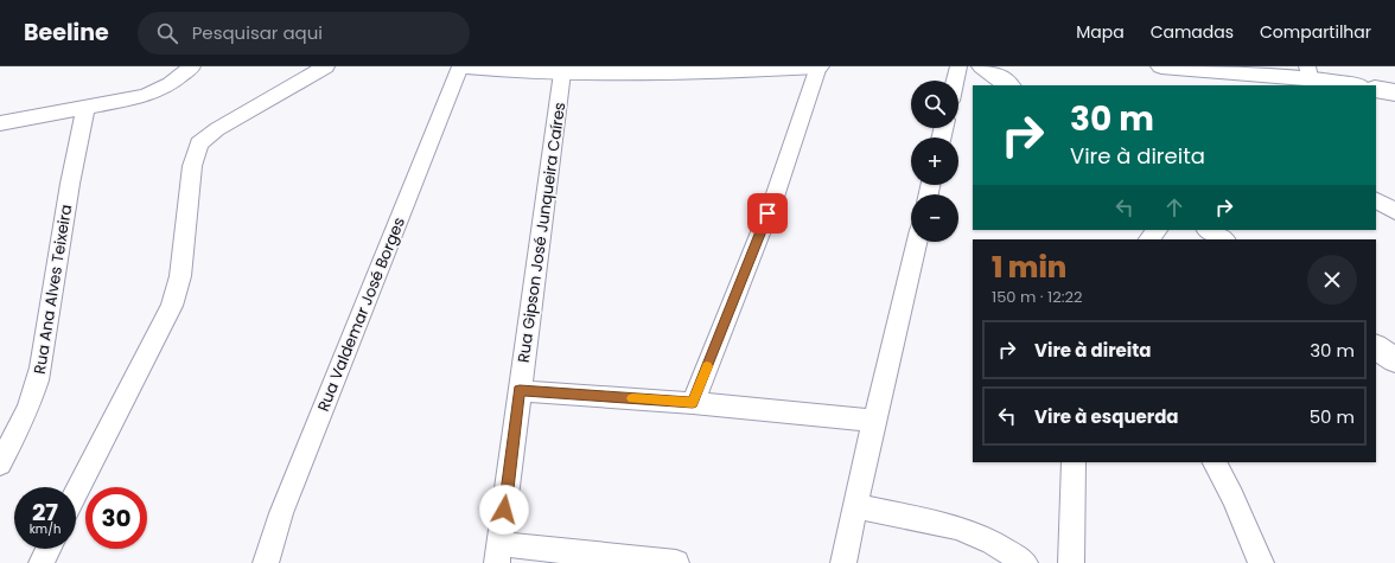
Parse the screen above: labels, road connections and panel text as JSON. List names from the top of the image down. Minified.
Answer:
{"streets":{"street":["Rua Gipson José Junqueira Caíres","Rua Ana Alves Teixeira","Rua Valdemar José Borges"]},"page":{"header":"Beeline","search":"Pesquisar aqui","nav":["Mapa","Camadas","Compartilhar"],"map_buttons":["+","−"],"turn":["30 m","Vire à direita"],"heading":["1 min","150 m · 12:22"],"list":[{"name":"Vire à direita","value":"30 m"},{"name":"Vire à esquerda","value":"50 m"}],"speed":"27 km/h","limit":"30"}}
